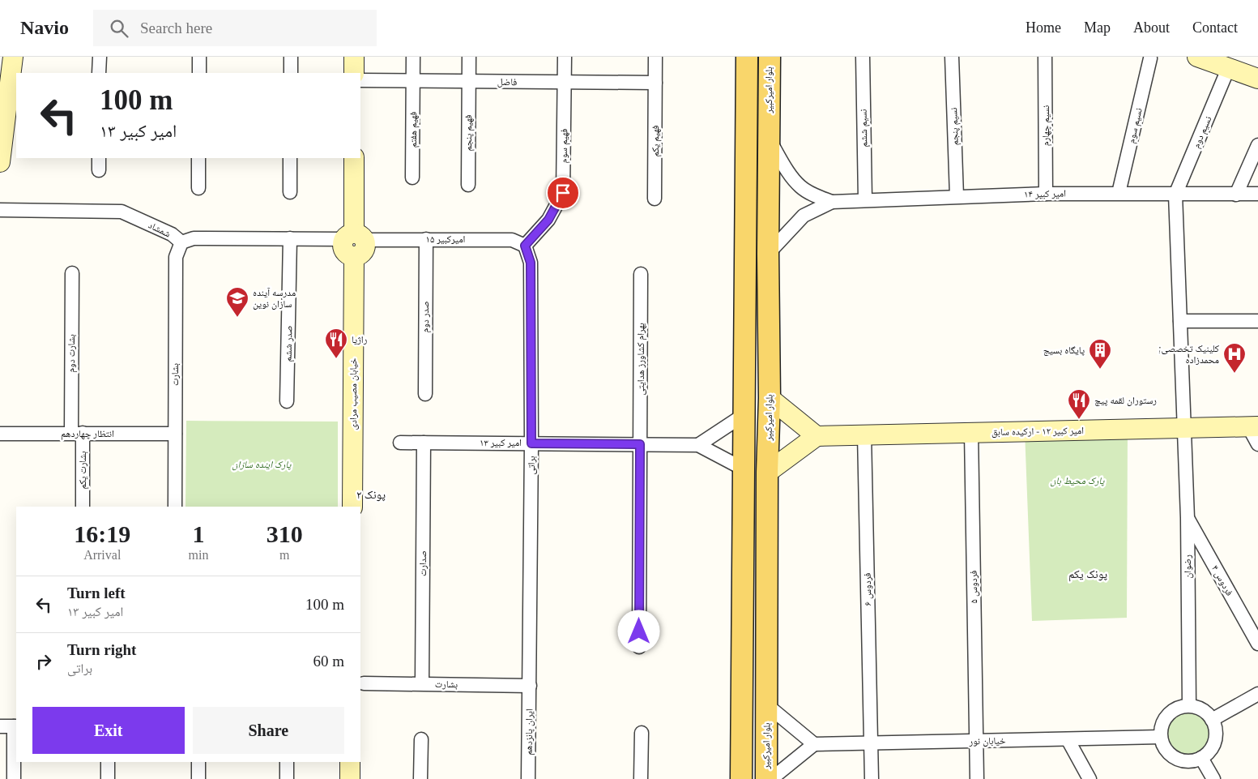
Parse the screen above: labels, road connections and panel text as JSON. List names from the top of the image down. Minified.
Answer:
{"streets":{"main road":["بلوار امیرکبیر"],"street":["فاضل","نسیم چهارم","نسیم سوم","نسیم پنجم","نسیم ششم","فهیم هفتم","نسیم دوم","فهیم پنجم","فهیم یکم","فهیم سوم","امیر کبیر ۱۴","شمشاد","امیرکبیر ۱۵","صدر دوم","صدر ششم","بشارت دوم","بهرام کشاورز هدایتی","بشارت","خیابان مصیب مرادی","امیر کبیر ۱۲ - ارکیده سابق","انتظار چهاردهم","امیر کبیر ۱۳","براتی","بشارت یکم","صدارت","رضوان","فردوس ۴","فردوس ۵","فردوس ۶","ایران پانزدهم","خیابان نور"]},"crossings":[["فاضل","فهیم هفتم"],["فاضل","فهیم پنجم"],["فاضل","فهیم یکم"],["فاضل","فهیم سوم"],["بلوار امیرکبیر","امیر کبیر ۱۴"],["نسیم چهارم","امیر کبیر ۱۴"],["نسیم سوم","امیر کبیر ۱۴"],["نسیم پنجم","امیر کبیر ۱۴"],["نسیم ششم","امیر کبیر ۱۴"],["نسیم دوم","امیر کبیر ۱۴"],["نسیم دوم","رضوان"],["فهیم سوم","امیرکبیر ۱۵"],["فهیم سوم","براتی"],["امیر کبیر ۱۴","رضوان"],["شمشاد","امیرکبیر ۱۵"],["شمشاد","صدر ششم"],["شمشاد","بشارت"],["شمشاد","خیابان مصیب مرادی"],["امیرکبیر ۱۵","صدر دوم"],["امیرکبیر ۱۵","خیابان مصیب مرادی"],["امیرکبیر ۱۵","براتی"],["بشارت دوم","انتظار چهاردهم"],["بشارت دوم","بشارت یکم"],["بهرام کشاورز هدایتی","امیر کبیر ۱۳"],["بشارت","انتظار چهاردهم"],["بشارت","براتی"],["بشارت","صدارت"],["بشارت","ایران پانزدهم"],["امیر کبیر ۱۲ - ارکیده سابق","رضوان"],["امیر کبیر ۱۲ - ارکیده سابق","فردوس ۵"],["امیر کبیر ۱۲ - ارکیده سابق","فردوس ۶"],["انتظار چهاردهم","بشارت یکم"],["امیر کبیر ۱۳","براتی"],["امیر کبیر ۱۳","صدارت"],["براتی","ایران پانزدهم"],["رضوان","فردوس ۴"],["رضوان","خیابان نور"],["فردوس ۵","خیابان نور"],["فردوس ۶","خیابان نور"]],"districts":["پونک ۲","پونک یکم"],"parks":["پارک اینده سازان","پارک محیط بان"],"places":{"school or university":["مدرسه آینده سازان نوین"],"restaurant":["راژیا","رستوران لقمه پیچ"],"building":["پایگاه بسیج"],"hospital":[";کلینیک تخصصی محمدزاده"]},"page":{"header":"Navio","search":"Search here","nav":["Home","Map","About","Contact"],"turn":["100 m","امیر کبیر ۱۳"],"eta":["16:19","Arrival","1","min","310","m"],"list":[{"name":"Turn left","note":"امیر کبیر ۱۳","value":"100 m"},{"name":"Turn right","note":"براتی","value":"60 m"}],"buttons":["Exit","Share"]}}
